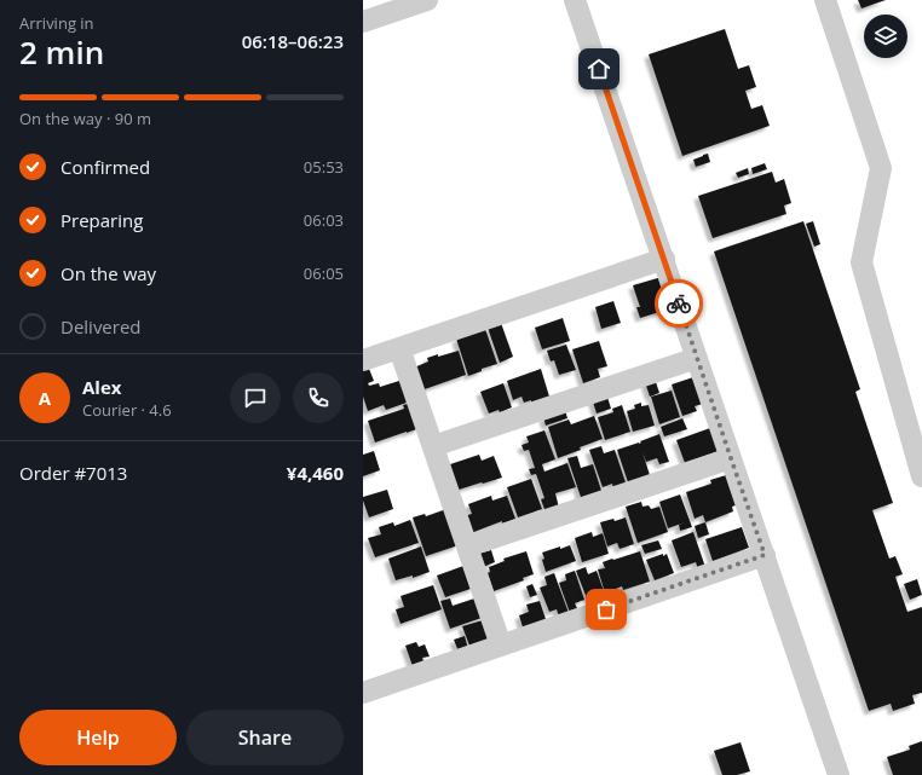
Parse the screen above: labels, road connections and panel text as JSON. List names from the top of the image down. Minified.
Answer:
{"page":{"heading":["2 min","Arriving in","06:18–06:23"],"panel":["Alex","Courier · 4.6","Order #7013","¥4,460"],"bar":"On the way · 90 m","list":[["Confirmed","05:53"],["Preparing","06:03"],["On the way","06:05"],"Delivered"],"round":"A","buttons":["Help","Share"]}}
